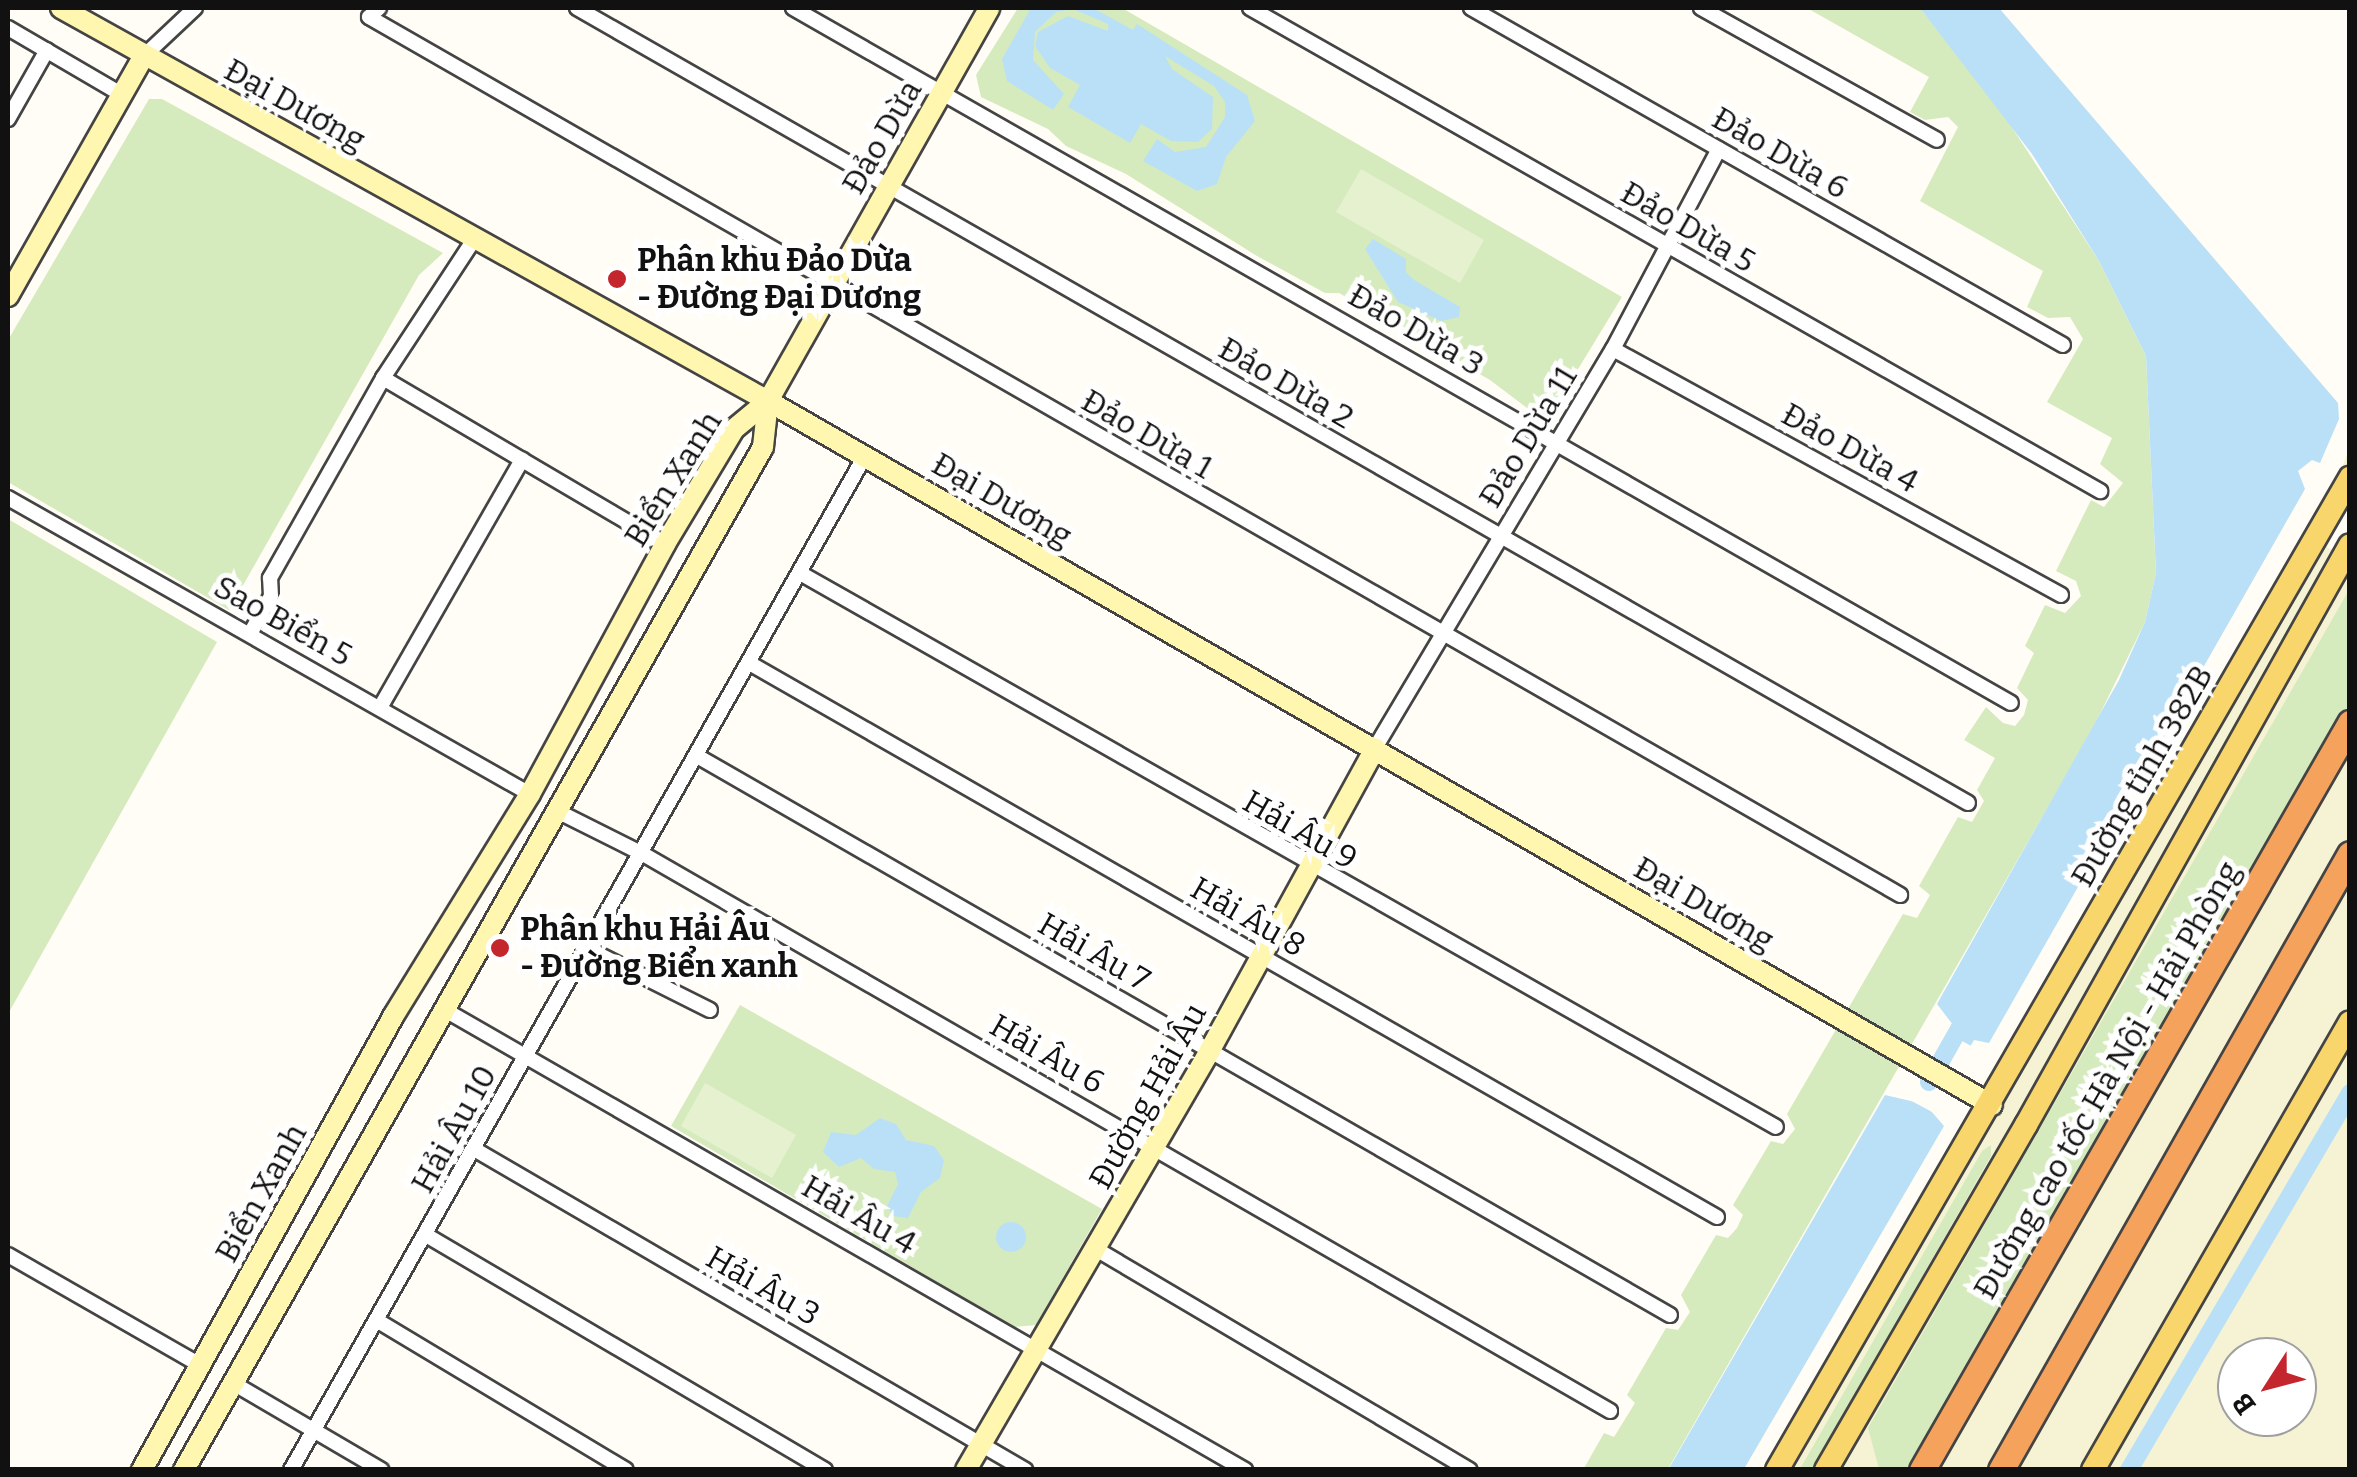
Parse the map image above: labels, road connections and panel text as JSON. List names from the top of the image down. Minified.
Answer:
{"streets":{"highway":["Đường cao tốc Hà Nội - Hải Phòng"],"main road":["Đường tỉnh 382B"],"street":["Đại Dương","Đảo Dừa","Đảo Dừa 6","Đảo Dừa 5","Đảo Dừa 3","Đảo Dừa 2","Đảo Dừa 1","Đảo Dừa 11","Đảo Dừa 4","Biển Xanh","Sao Biển 5","Hải Âu 9","Hải Âu 8","Hải Âu 7","Hải Âu 6","Đường Hải Âu","Hải Âu 10","Hải Âu 4","Hải Âu 3"]},"crossings":[["Đại Dương","Đảo Dừa"],["Đại Dương","Đảo Dừa 11"],["Đại Dương","Biển Xanh"],["Đại Dương","Đường tỉnh 382B"],["Đại Dương","Đường Hải Âu"],["Đại Dương","Hải Âu 10"],["Đảo Dừa","Đảo Dừa 3"],["Đảo Dừa","Đảo Dừa 2"],["Đảo Dừa","Đảo Dừa 1"],["Đảo Dừa","Biển Xanh"],["Đảo Dừa 6","Đảo Dừa 11"],["Đảo Dừa 5","Đảo Dừa 11"],["Đảo Dừa 3","Đảo Dừa 11"],["Đảo Dừa 2","Đảo Dừa 11"],["Đảo Dừa 1","Đảo Dừa 11"],["Đảo Dừa 11","Đảo Dừa 4"],["Đảo Dừa 11","Đường Hải Âu"],["Biển Xanh","Sao Biển 5"],["Biển Xanh","Hải Âu 6"],["Biển Xanh","Hải Âu 4"],["Hải Âu 9","Đường Hải Âu"],["Hải Âu 9","Hải Âu 10"],["Hải Âu 8","Đường Hải Âu"],["Hải Âu 8","Hải Âu 10"],["Hải Âu 7","Đường Hải Âu"],["Hải Âu 7","Hải Âu 10"],["Hải Âu 6","Đường Hải Âu"],["Hải Âu 6","Hải Âu 10"],["Đường Hải Âu","Hải Âu 4"],["Đường Hải Âu","Hải Âu 3"],["Hải Âu 10","Hải Âu 4"],["Hải Âu 10","Hải Âu 3"]],"places":["Phân khu Đảo Dừa - Đường Đại Dương","Phân khu Hải Âu - Đường Biển xanh"],"north":"bottom left"}
